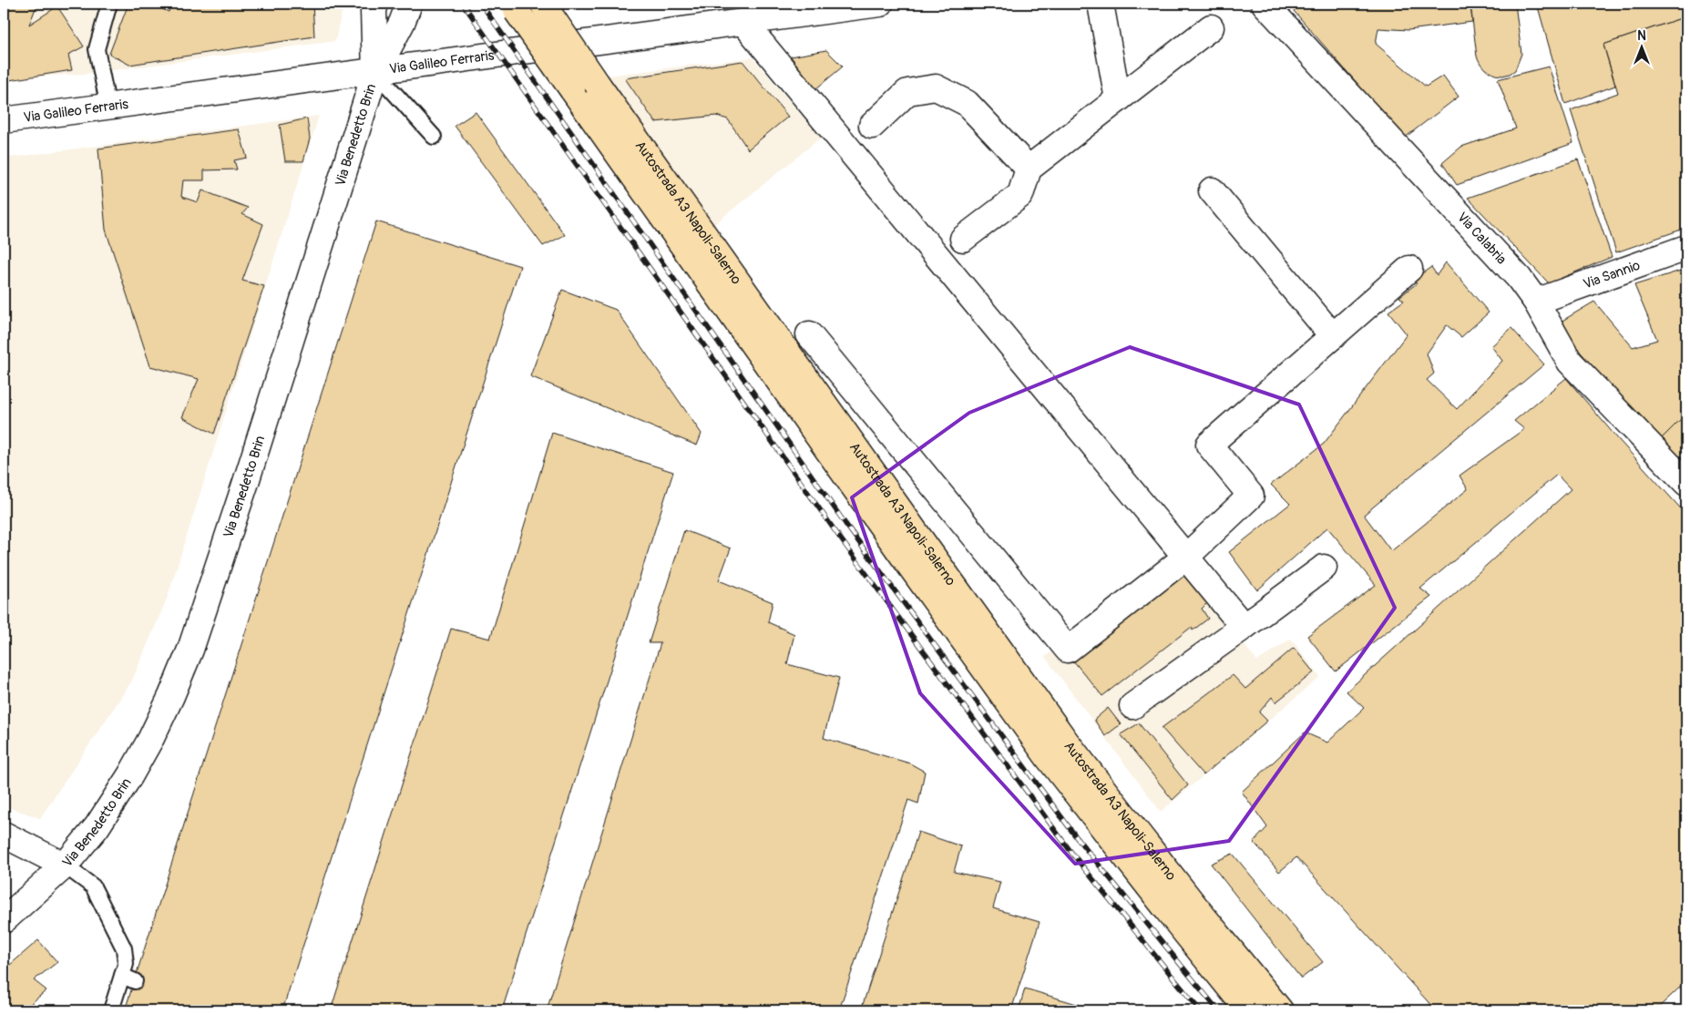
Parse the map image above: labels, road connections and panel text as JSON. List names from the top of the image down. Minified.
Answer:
{"streets":{"highway":["Autostrada A3 Napoli-Salerno"],"street":["Via Galileo Ferraris","Via Benedetto Brin","Via Calabria","Via Sannio"]},"crossings":[["Via Galileo Ferraris","Via Benedetto Brin"],["Via Calabria","Via Sannio"]],"north":"top"}
